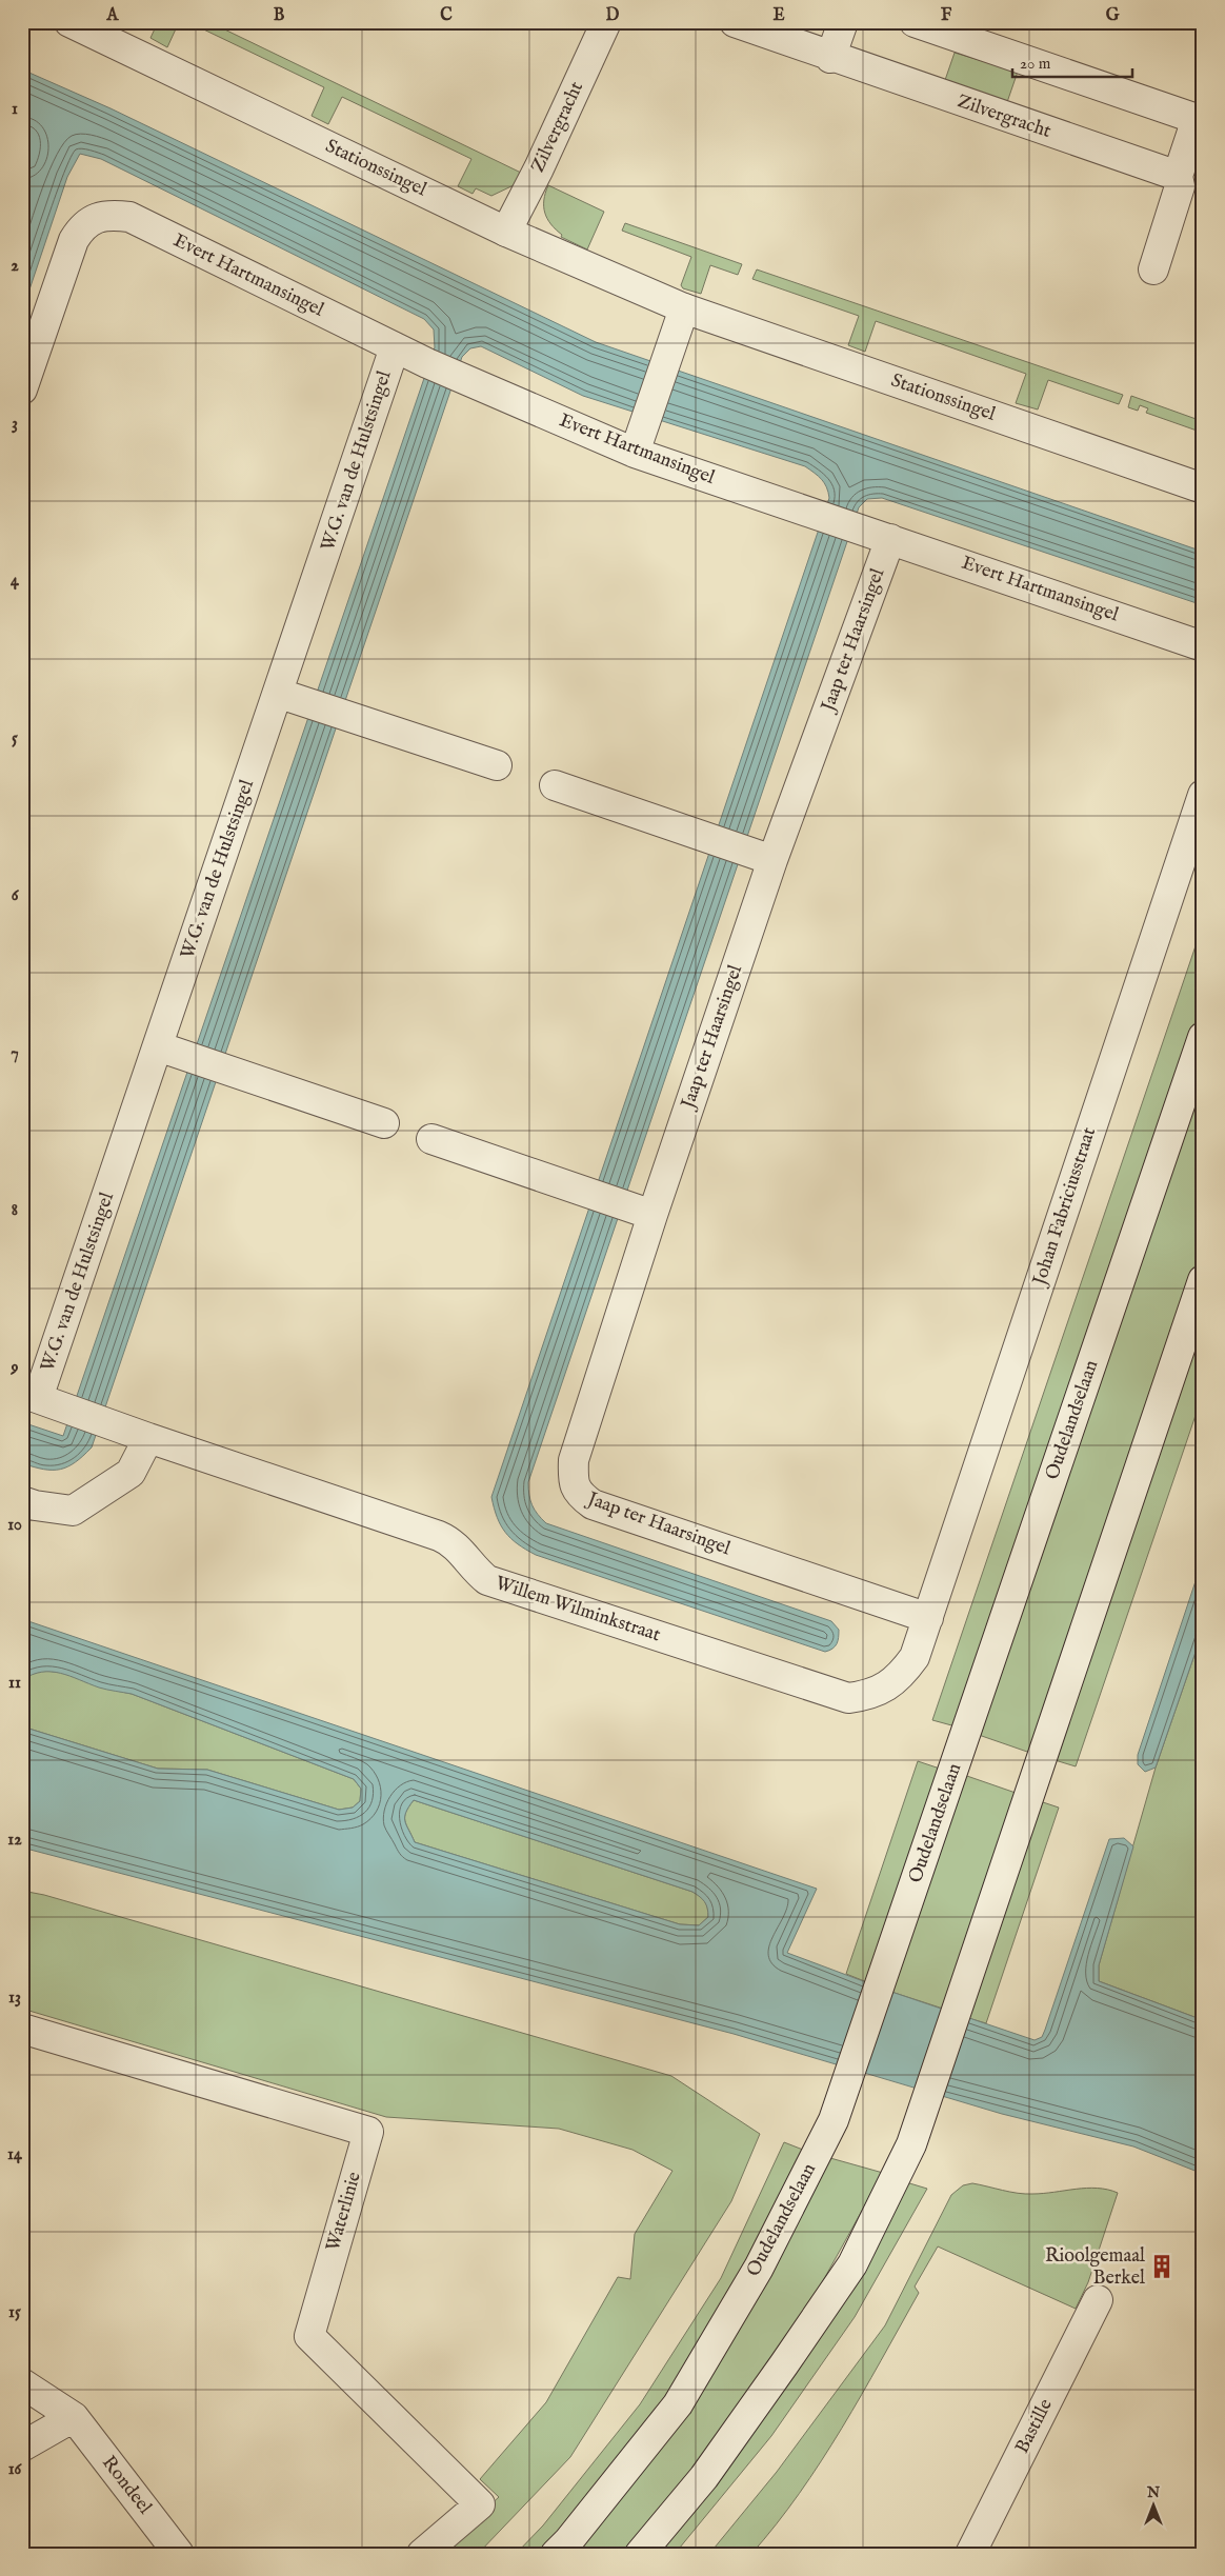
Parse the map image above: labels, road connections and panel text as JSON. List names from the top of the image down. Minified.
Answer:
{"streets":{"street":["Zilvergracht","Stationssingel","Evert Hartmansingel","W.G. van de Hulstsingel","Jaap ter Haarsingel","Johan Fabriciusstraat","Oudelandselaan","Willem Wilminkstraat","Waterlinie","Bastille","Rondeel"]},"crossings":[["Zilvergracht","Stationssingel"],["Evert Hartmansingel","W.G. van de Hulstsingel"],["Evert Hartmansingel","Jaap ter Haarsingel"],["W.G. van de Hulstsingel","Willem Wilminkstraat"],["Jaap ter Haarsingel","Johan Fabriciusstraat"],["Jaap ter Haarsingel","Willem Wilminkstraat"],["Johan Fabriciusstraat","Willem Wilminkstraat"]],"places":{"building":["Rioolgemaal Berkel"]},"scale_bar":"20 m","north":"top","grid":{"columns":["A","B","C","D","E","F","G"],"rows":["1","2","3","4","5","6","7","8","9","10","11","12","13","14","15","16"]}}
